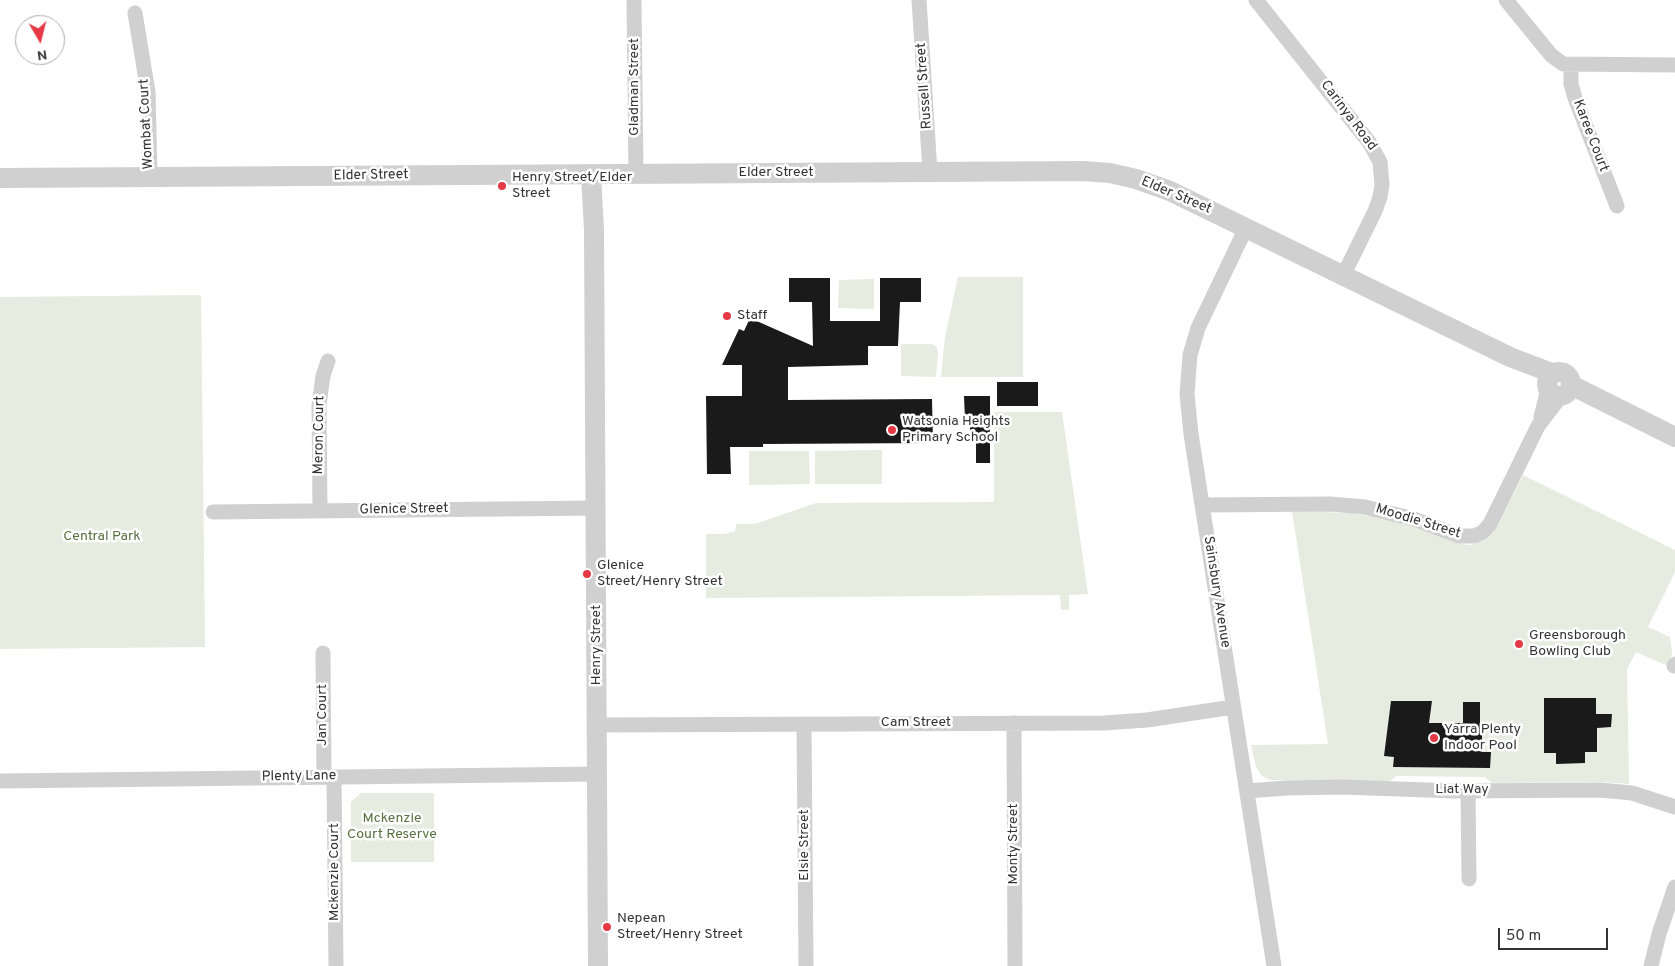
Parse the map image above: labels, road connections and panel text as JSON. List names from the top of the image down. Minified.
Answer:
{"streets":{"street":["Russell Street","Gladman Street","Carinya Road","Wombat Court","Karee Court","Elder Street","Meron Court","Glenice Street","Moodie Street","Sainsbury Avenue","Henry Street","Jan Court","Cam Street","Plenty Lane","Liat Way","Monty Street","Elsie Street","Mckenzie Court"]},"crossings":[["Russell Street","Elder Street"],["Gladman Street","Elder Street"],["Carinya Road","Elder Street"],["Wombat Court","Elder Street"],["Elder Street","Moodie Street"],["Elder Street","Sainsbury Avenue"],["Elder Street","Henry Street"],["Meron Court","Glenice Street"],["Glenice Street","Henry Street"],["Moodie Street","Sainsbury Avenue"],["Sainsbury Avenue","Cam Street"],["Sainsbury Avenue","Liat Way"],["Henry Street","Cam Street"],["Henry Street","Plenty Lane"],["Jan Court","Plenty Lane"],["Jan Court","Mckenzie Court"],["Cam Street","Monty Street"],["Cam Street","Elsie Street"],["Plenty Lane","Mckenzie Court"]],"parks":["Central Park","Mckenzie Court Reserve"],"places":["Henry Street/Elder Street","Staff","Watsonia Heights Primary School","Glenice Street/Henry Street","Greensborough Bowling Club","Yarra Plenty Indoor Pool","Nepean Street/Henry Street"],"scale_bar":"50 m","north":"bottom"}
